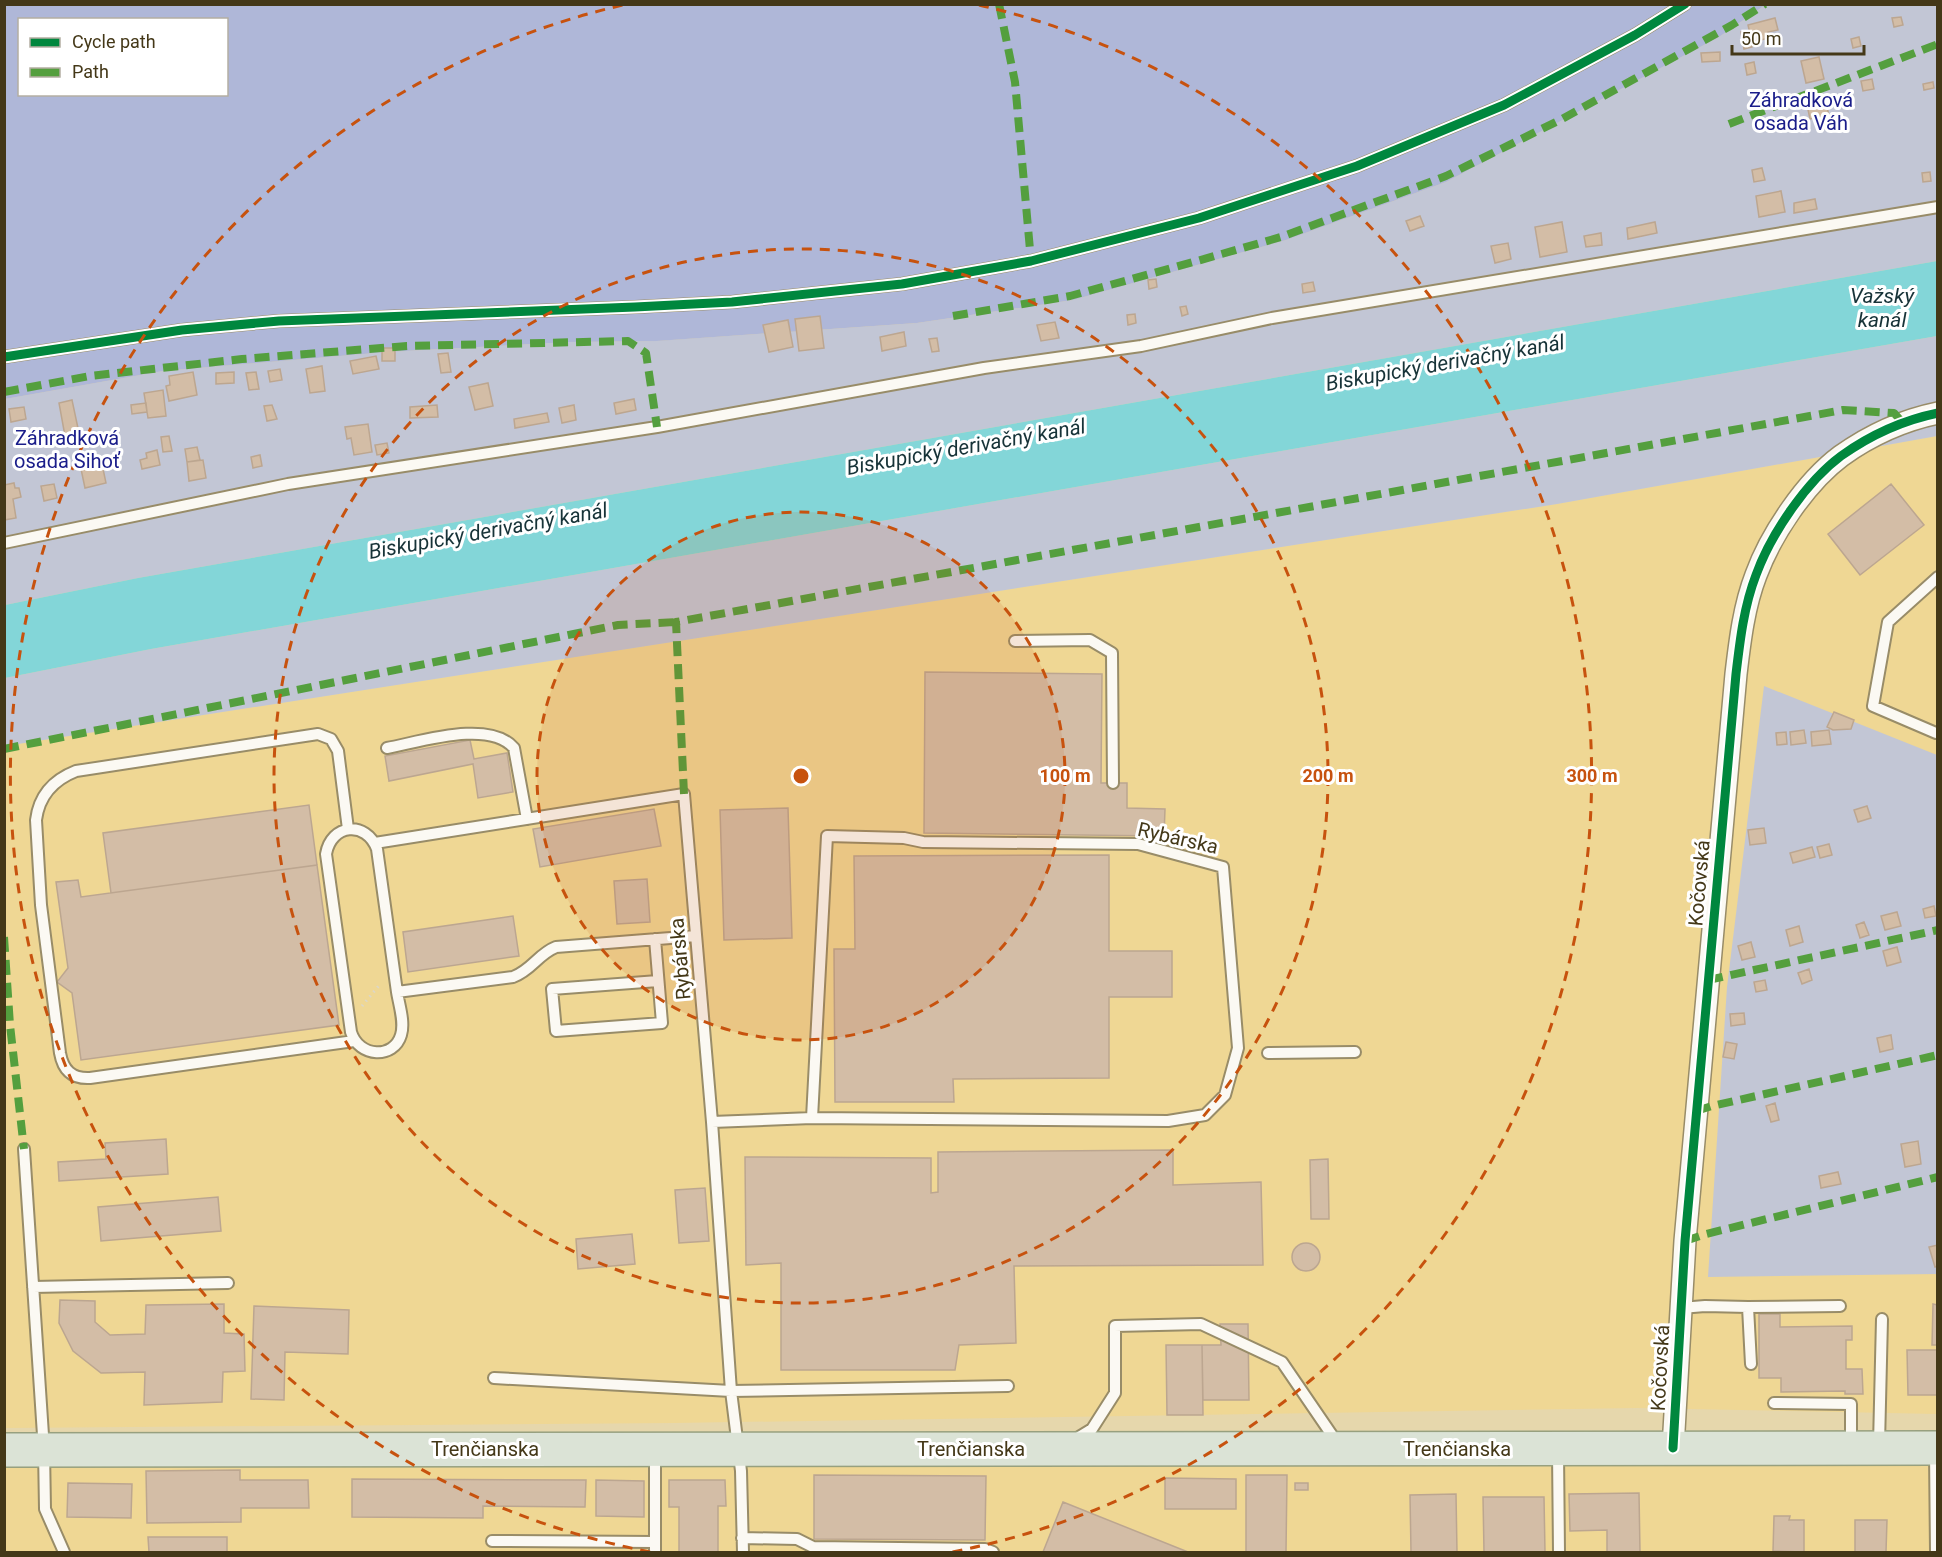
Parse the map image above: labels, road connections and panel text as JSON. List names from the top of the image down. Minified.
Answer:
{"streets":{"main road":["Trenčianska"],"street":["Kočovská"],"lane":["Rybárska"]},"crossings":[["Rybárska","Trenčianska"],["Kočovská","Trenčianska"]],"water":["Važský kanál","Biskupický derivačný kanál"],"parks":["Záhradková osada Váh","Záhradková osada Sihoť"],"legend":["Cycle path","Path"],"scale_bar":"50 m","rings":["100 m","200 m","300 m"]}
